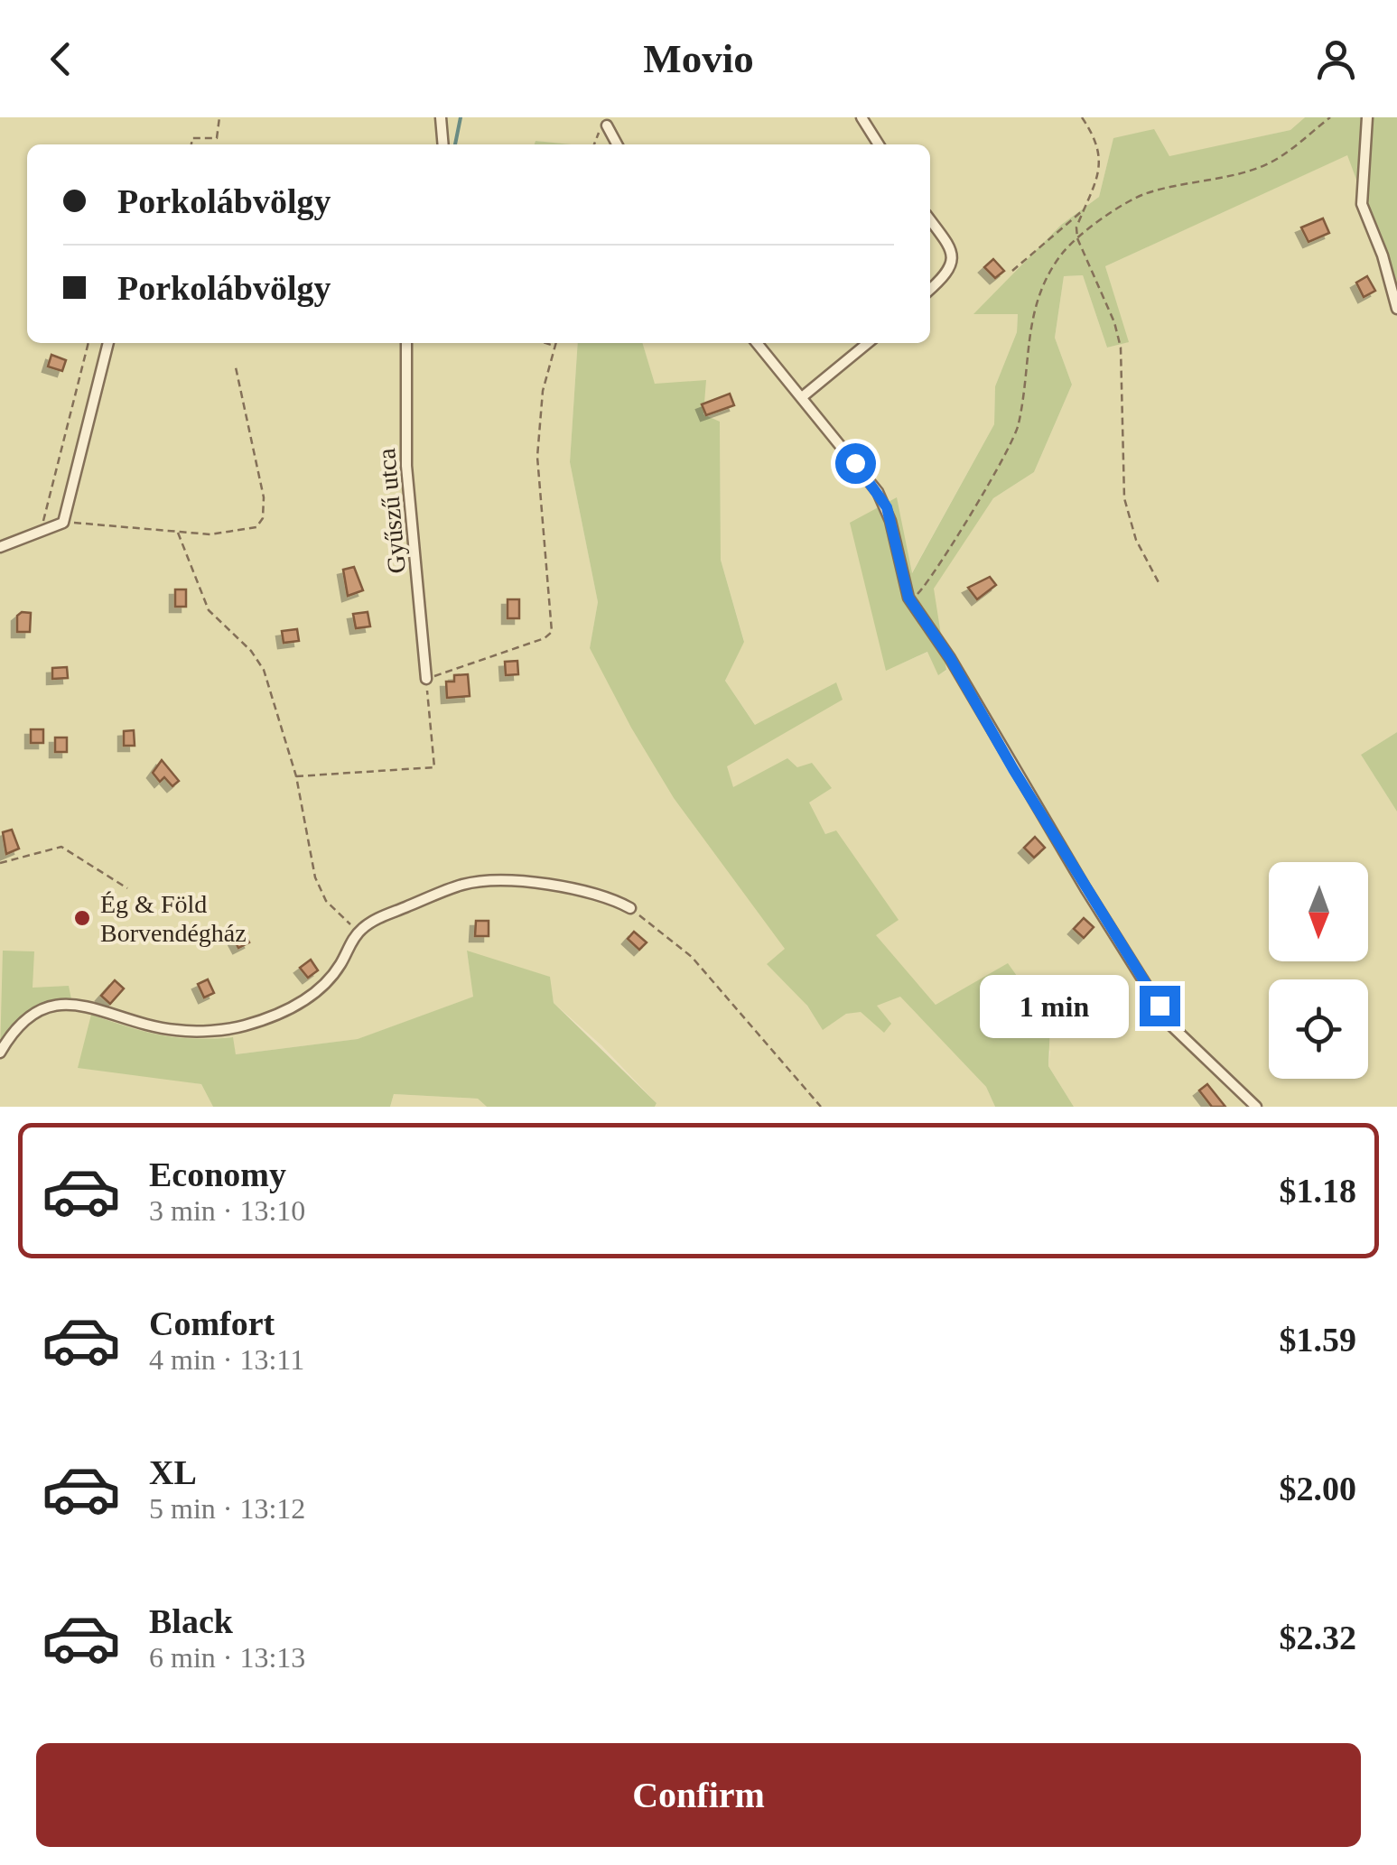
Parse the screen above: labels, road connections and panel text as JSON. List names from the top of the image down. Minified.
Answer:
{"streets":{"street":["Gyűszű utca"]},"places":["Ég & Föld Borvendégház"],"north":"bottom","page":{"header":"Movio","banner":["Porkolábvölgy","Porkolábvölgy"],"bubble":"1 min","list":[{"name":"Economy","note":"3 min · 13:10","value":"$1.18"},{"name":"Comfort","note":"4 min · 13:11","value":"$1.59"},{"name":"XL","note":"5 min · 13:12","value":"$2.00"},{"name":"Black","note":"6 min · 13:13","value":"$2.32"}],"buttons":"Confirm"}}
